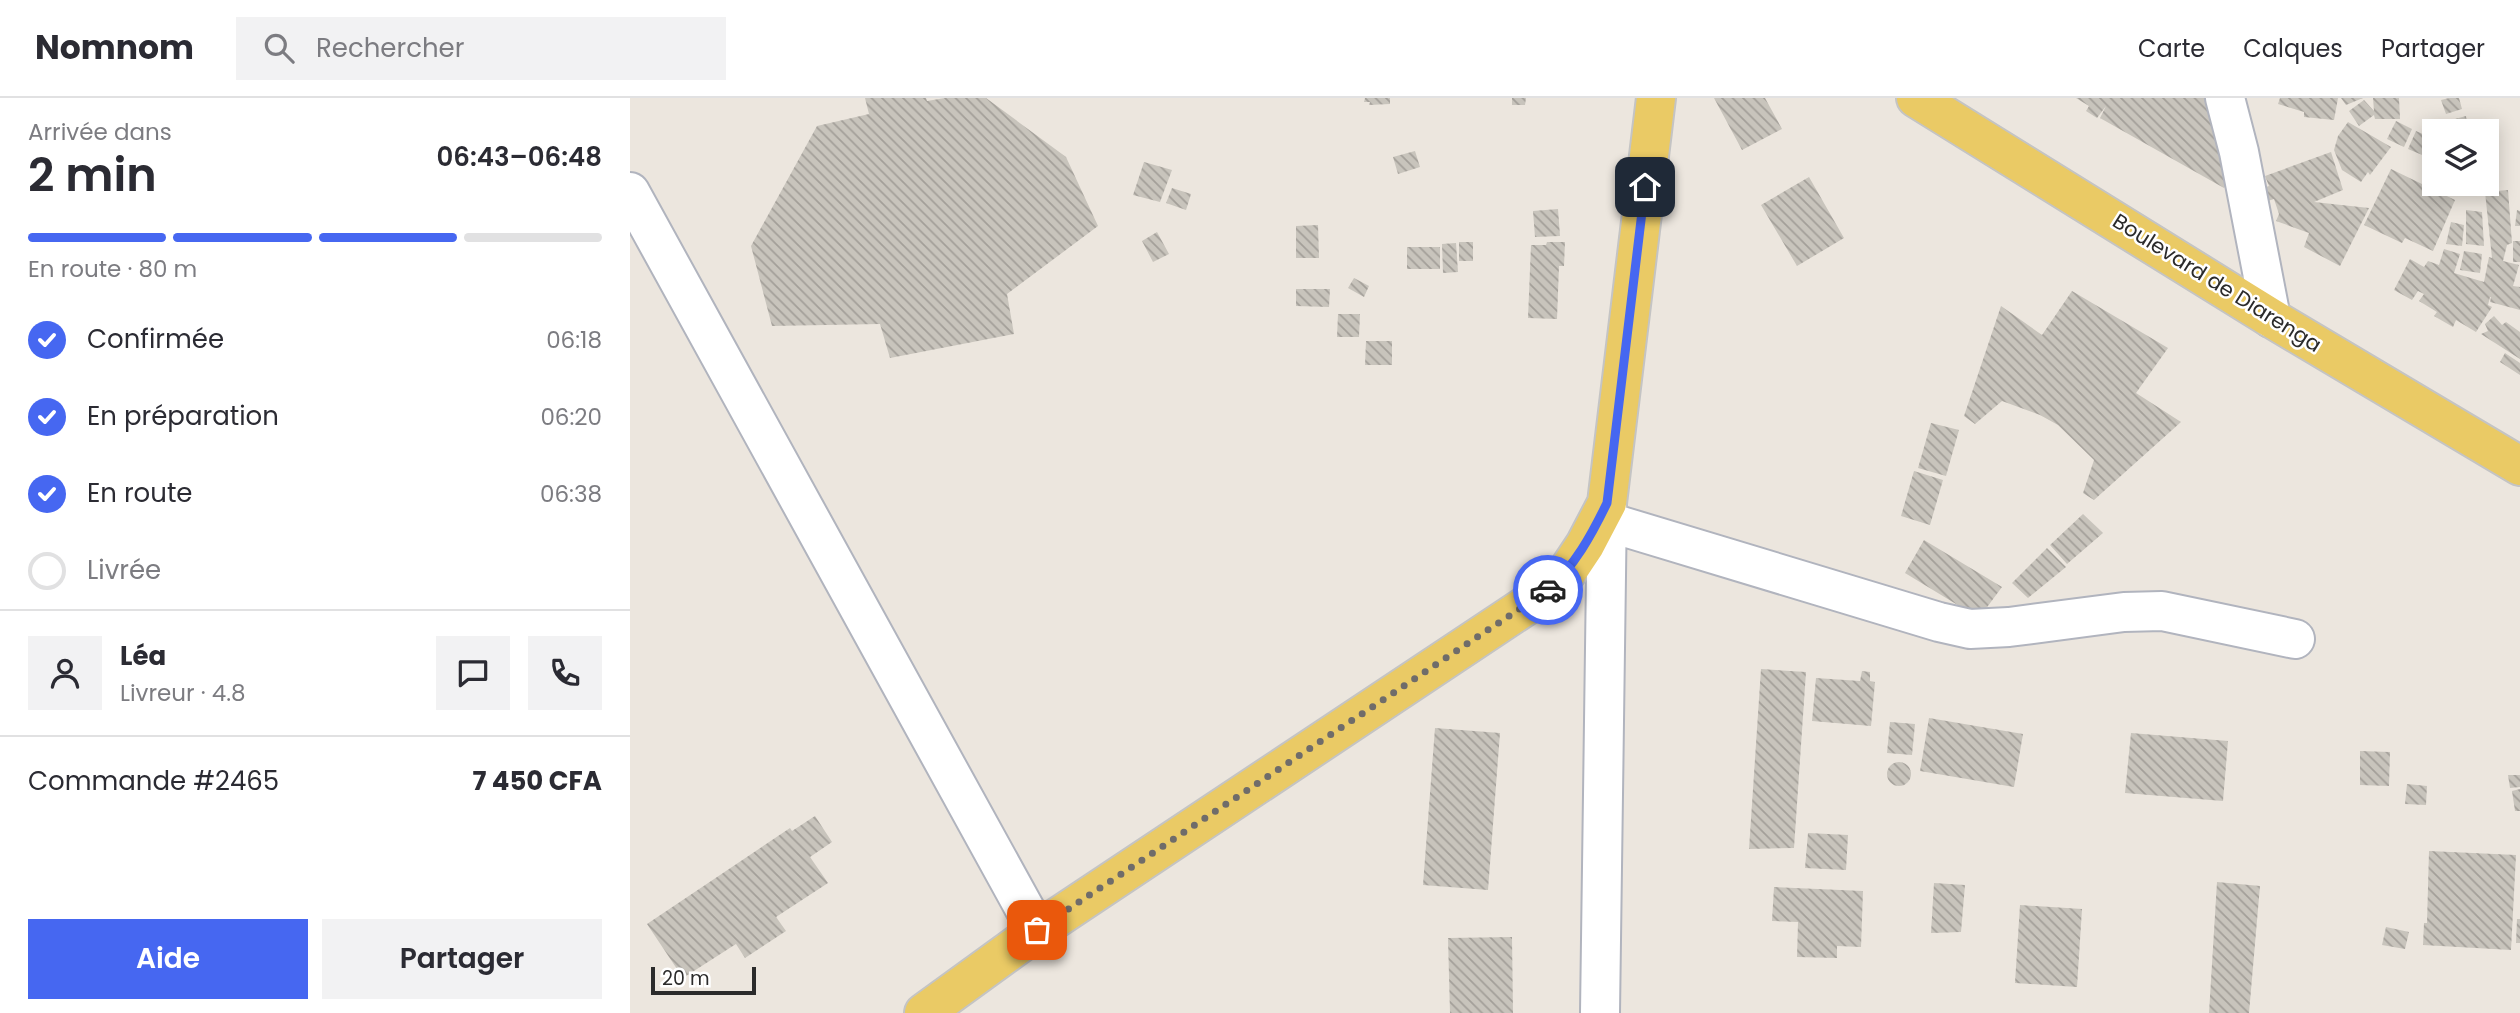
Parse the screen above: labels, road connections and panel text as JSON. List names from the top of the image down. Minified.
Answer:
{"streets":{"main road":["Boulevard de Diarenga"]},"scale_bar":"20 m","page":{"header":"Nomnom","search":"Rechercher","nav":["Carte","Calques","Partager"],"heading":["2 min","Arrivée dans","06:43–06:48"],"panel":["Léa","Livreur · 4.8","Commande #2465","7 450 CFA"],"bar":"En route · 80 m","list":[["Confirmée","06:18"],["En préparation","06:20"],["En route","06:38"],"Livrée"],"buttons":["Aide","Partager"],"scale":"20 m"}}
